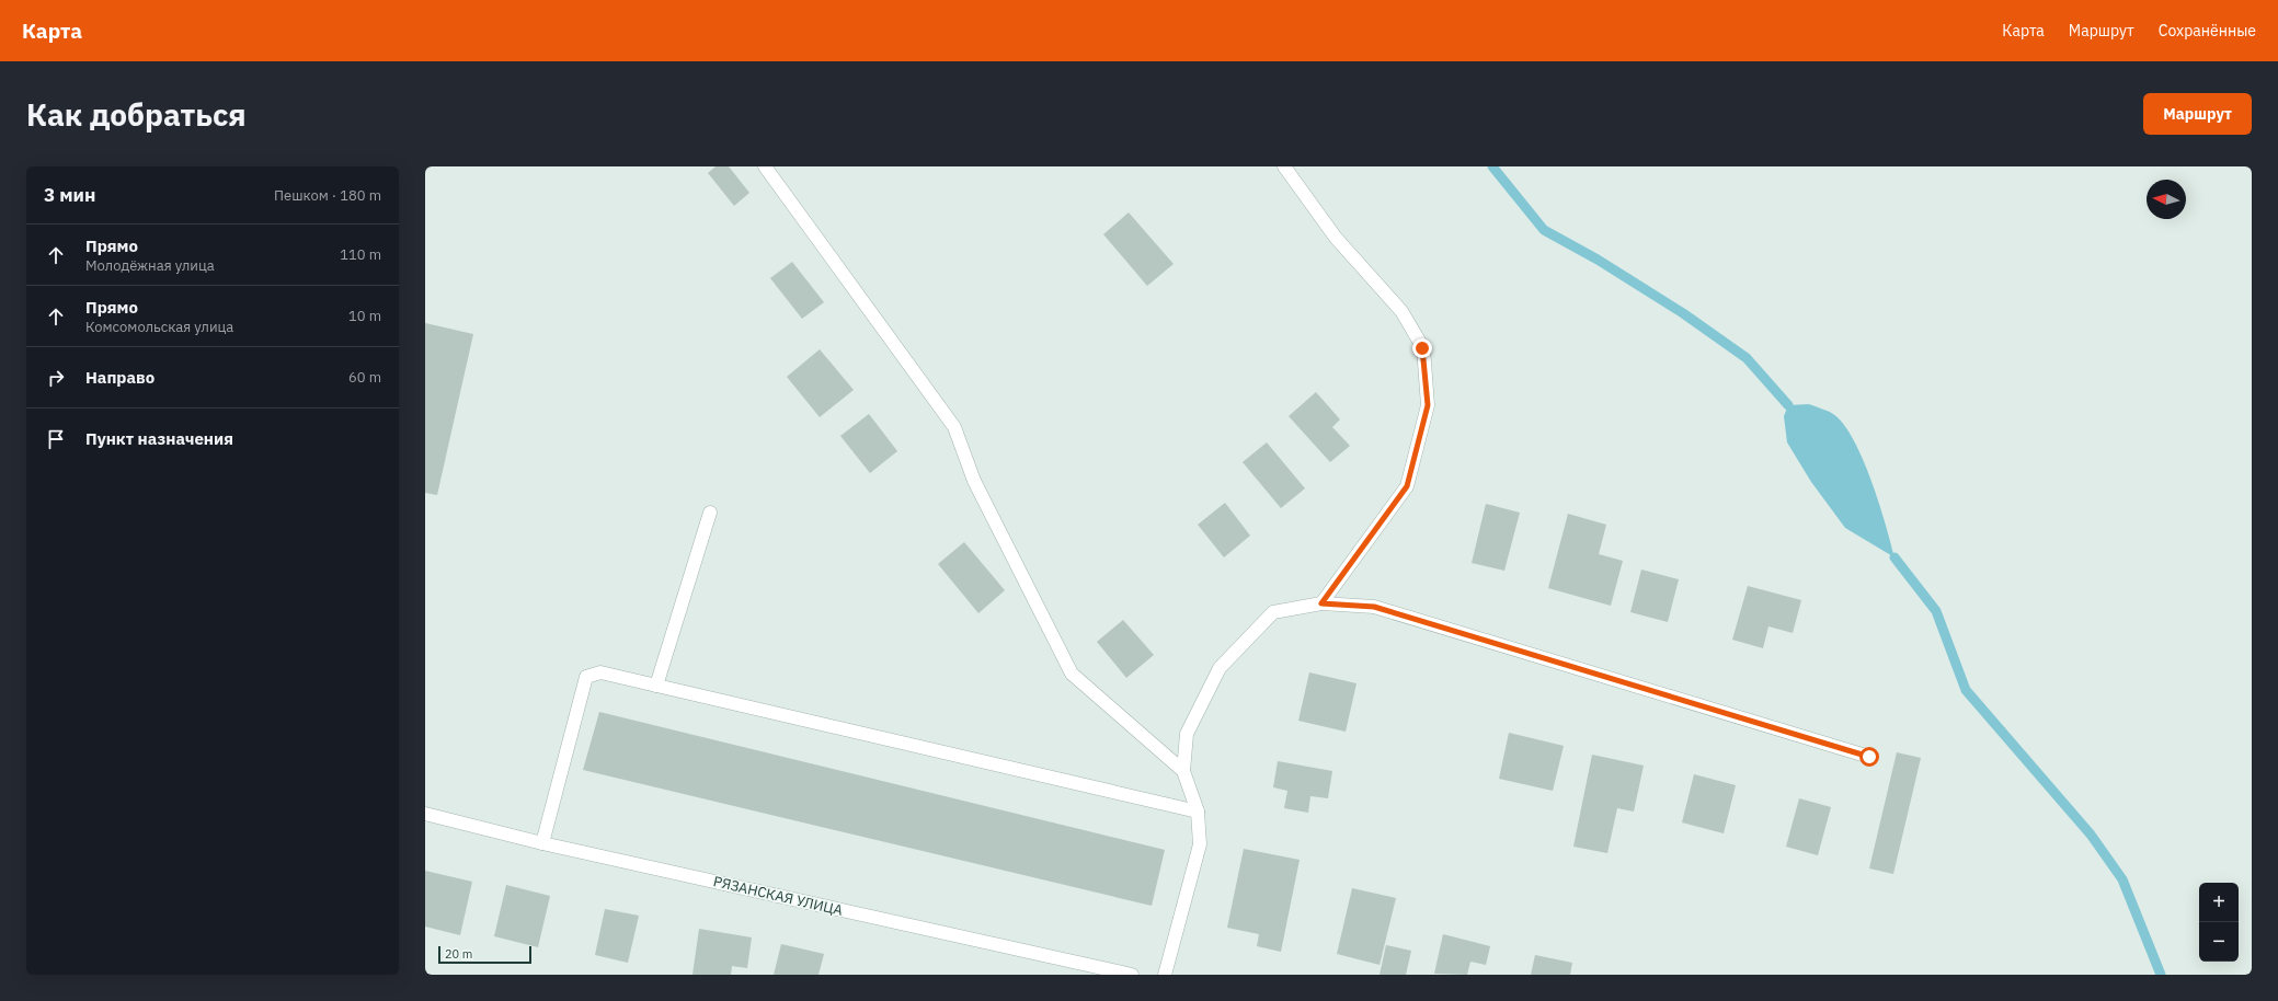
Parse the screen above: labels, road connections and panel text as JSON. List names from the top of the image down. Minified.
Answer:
{"streets":{"street":["РЯЗАНСКАЯ УЛИЦА"]},"scale_bar":"20 m","north":"left","page":{"header":"Карта","nav":["Карта","Маршрут","Сохранённые"],"buttons":"Маршрут","title":"Как добраться","heading":["3 мин","Пешком · 180 m"],"list":[["Прямо","Молодёжная улица","110 m"],["Прямо","Комсомольская улица","10 m"],["Направо","60 m"],"Пункт назначения"],"map_buttons":["+","−"],"scale":"20 m"}}
